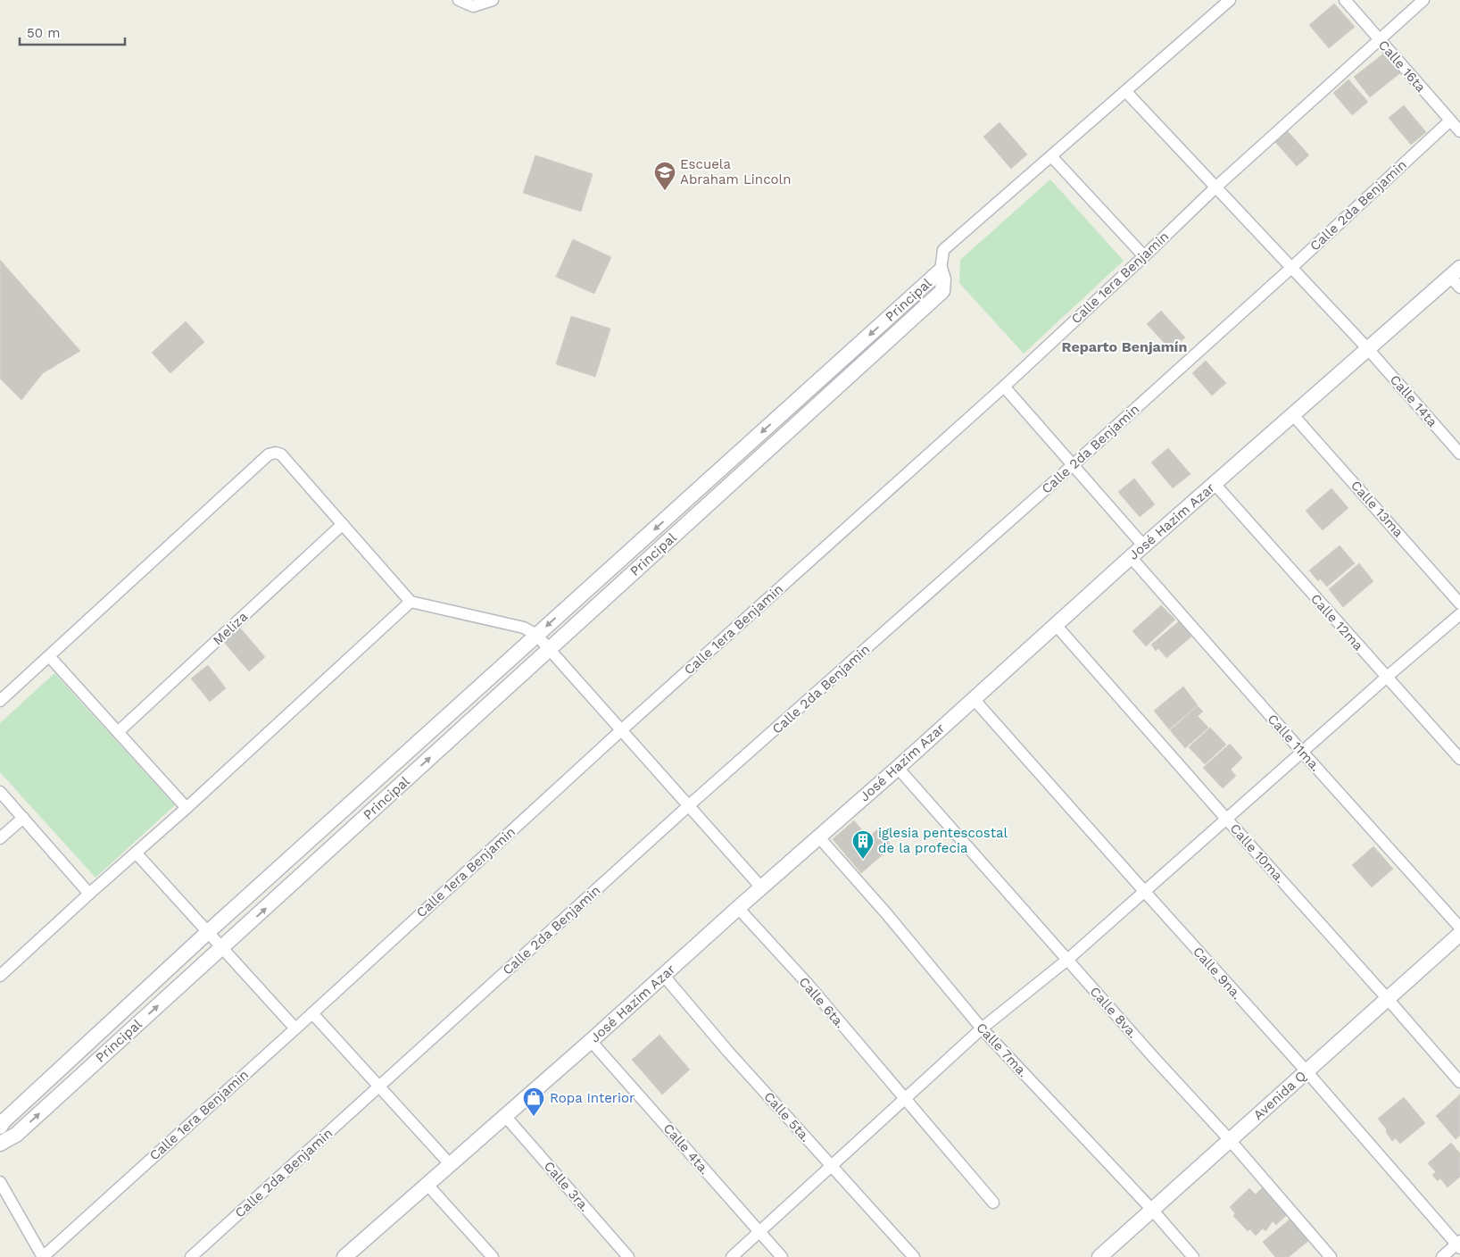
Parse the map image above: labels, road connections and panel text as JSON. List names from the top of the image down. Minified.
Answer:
{"streets":{"street":["Calle 16ta","Calle 2da Benjamin","Calle 1era Benjamin","Principal","Calle 14ta","Calle 13ma","José Hazim Azar","Calle 12ma","Meliza","Calle 11ma.","Calle 10ma.","Calle 9na.","Calle 6ta.","Calle 8va.","Calle 7ma.","Avenida Q","Calle 5ta.","Calle 4ta.","Calle 3ra."]},"crossings":[["Calle 16ta","Calle 2da Benjamin"],["Calle 16ta","Calle 1era Benjamin"],["Calle 2da Benjamin","Calle 14ta"],["Calle 1era Benjamin","Calle 14ta"],["Calle 14ta","José Hazim Azar"],["Calle 13ma","José Hazim Azar"],["José Hazim Azar","Calle 12ma"],["José Hazim Azar","Calle 11ma."],["José Hazim Azar","Calle 10ma."],["José Hazim Azar","Calle 9na."],["José Hazim Azar","Calle 6ta."],["José Hazim Azar","Calle 8va."],["José Hazim Azar","Calle 7ma."],["José Hazim Azar","Calle 5ta."],["José Hazim Azar","Calle 4ta."],["José Hazim Azar","Calle 3ra."],["Calle 10ma.","Avenida Q"],["Calle 9na.","Avenida Q"],["Calle 8va.","Avenida Q"],["Calle 7ma.","Avenida Q"]],"districts":["Reparto Benjamín"],"places":{"school or university":["Escuela Abraham Lincoln"],"building":["iglesia pentescostal de la profecia"],"shop":["Ropa Interior"]},"scale_bar":"50 m"}
